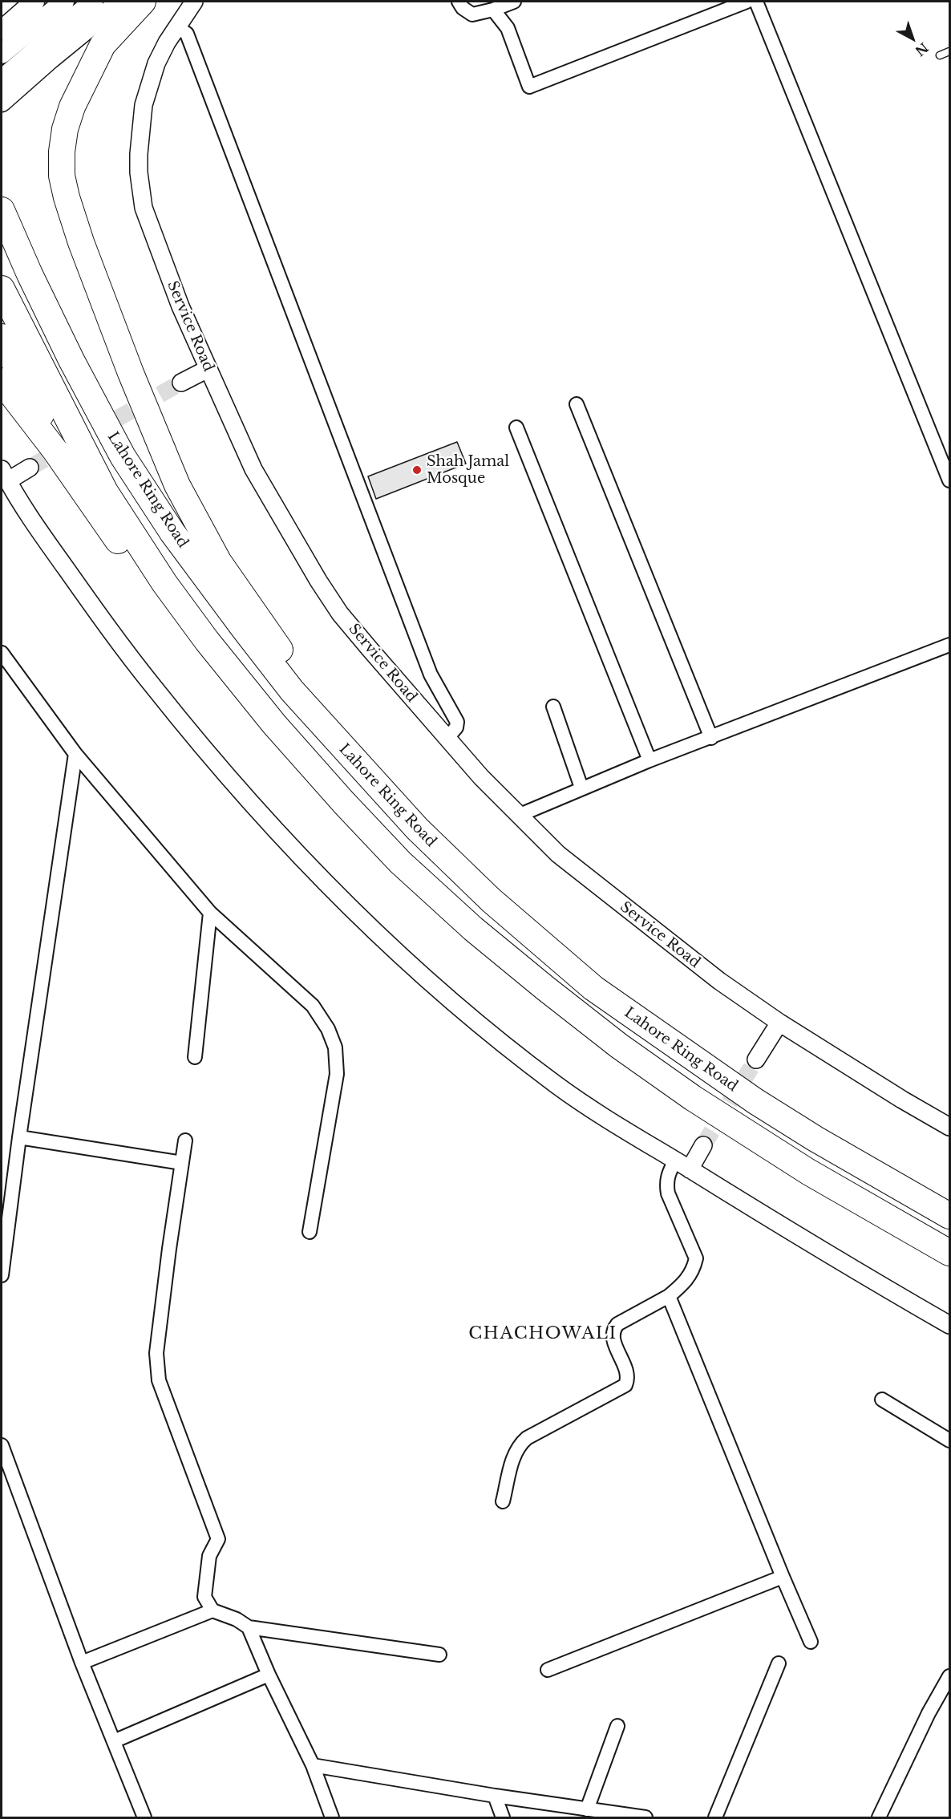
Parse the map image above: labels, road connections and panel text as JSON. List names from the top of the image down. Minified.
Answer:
{"streets":{"highway":["Lahore Ring Road"],"street":["Service Road"]},"districts":["CHACHOWALI"],"places":["Shah Jamal Mosque"],"north":"bottom right"}
